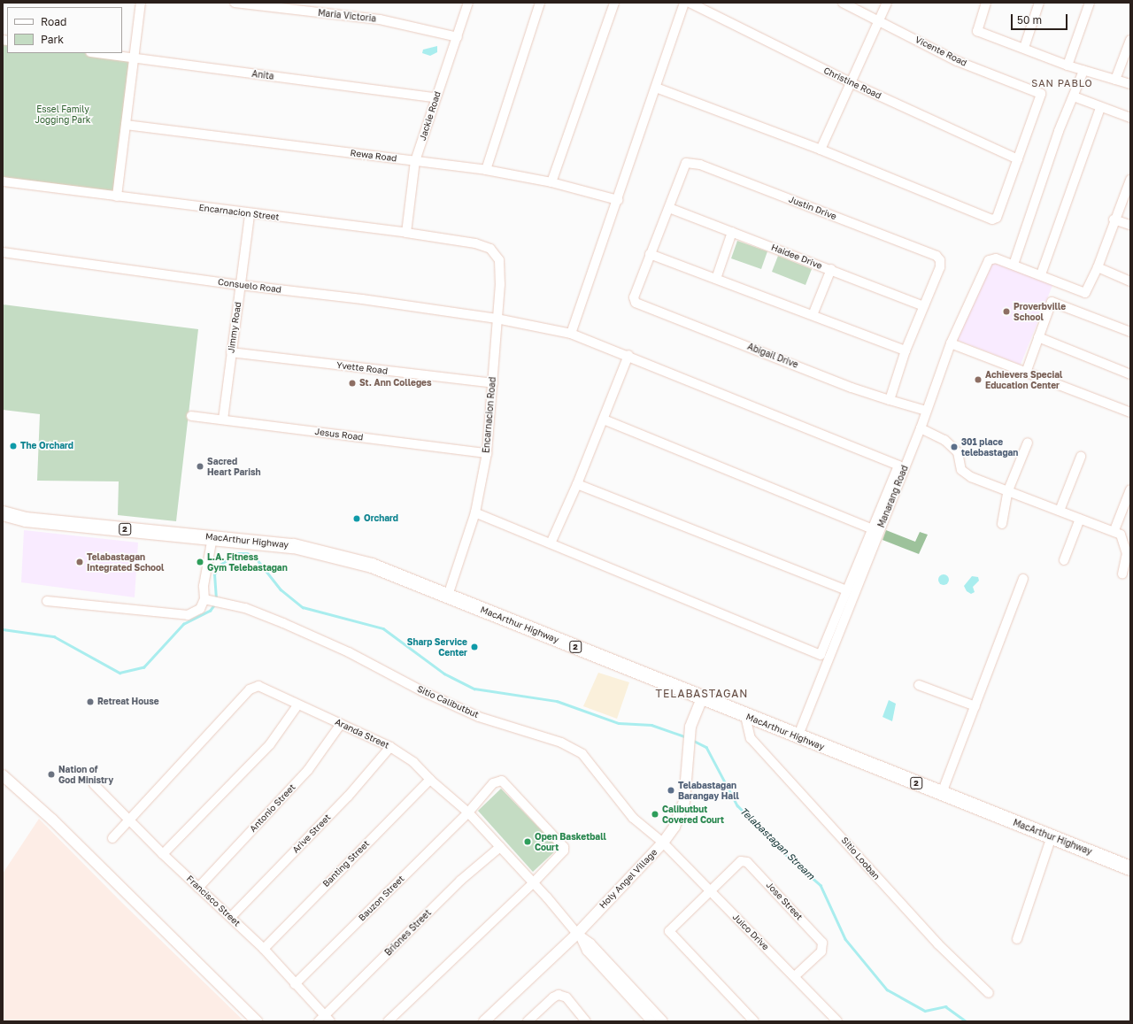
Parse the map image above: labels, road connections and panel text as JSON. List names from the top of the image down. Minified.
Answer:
{"streets":{"highway":["2","MacArthur Highway"],"street":["Maria Victoria","Vicente Road","Anita","Christine Road","Jackie Road","Rewa Road","Justin Drive","Encarnacion Street","Haidee Drive","Consuelo Road","Jimmy Road","Abigail Drive","Yvette Road","Encarnacion Road","Jesus Road","Manarang Road","Sitio Calibutbut","Aranda Street","Antonio Street","Arive Street","Sitio Looban","Banting Street","Holy Angel Village","Bauzon Street","Francisco Street","Jose Street","Juico Drive","Briones Street"]},"crossings":[["Maria Victoria","Jackie Road"],["Vicente Road","Christine Road"],["Anita","Jackie Road"],["Jackie Road","Rewa Road"],["Jackie Road","Encarnacion Street"],["Justin Drive","Haidee Drive"],["Encarnacion Street","Jimmy Road"],["Encarnacion Street","Encarnacion Road"],["Consuelo Road","Jimmy Road"],["Consuelo Road","Encarnacion Road"],["Jimmy Road","Yvette Road"],["Jimmy Road","Jesus Road"],["Abigail Drive","Manarang Road"],["Yvette Road","Encarnacion Road"],["Encarnacion Road","Jesus Road"],["Encarnacion Road","MacArthur Highway"],["Manarang Road","MacArthur Highway"],["MacArthur Highway","Sitio Looban"],["MacArthur Highway","Holy Angel Village"],["Sitio Calibutbut","Holy Angel Village"],["Sitio Calibutbut","Juico Drive"],["Aranda Street","Antonio Street"],["Aranda Street","Arive Street"],["Aranda Street","Banting Street"],["Aranda Street","Holy Angel Village"],["Aranda Street","Bauzon Street"],["Aranda Street","Francisco Street"],["Aranda Street","Briones Street"],["Antonio Street","Francisco Street"],["Arive Street","Francisco Street"],["Banting Street","Francisco Street"],["Holy Angel Village","Juico Drive"],["Bauzon Street","Francisco Street"],["Francisco Street","Briones Street"],["Jose Street","Juico Drive"]],"districts":["SAN PABLO","TELABASTAGAN"],"water":["Telabastagan Stream"],"parks":["Essel Family Jogging Park"],"places":["Proverbville School","Achievers Special Education Center","St. Ann Colleges","The Orchard","301 place telebastagan","Sacred Heart Parish","Orchard","Telabastagan Integrated School","L.A. Fitness Gym Telebastagan","Sharp Service Center","Retreat House","Nation of God Ministry","Telabastagan Barangay Hall","Calibutbut Covered Court","Open Basketball Court"],"legend":["Road","Park"],"scale_bar":"50 m"}
